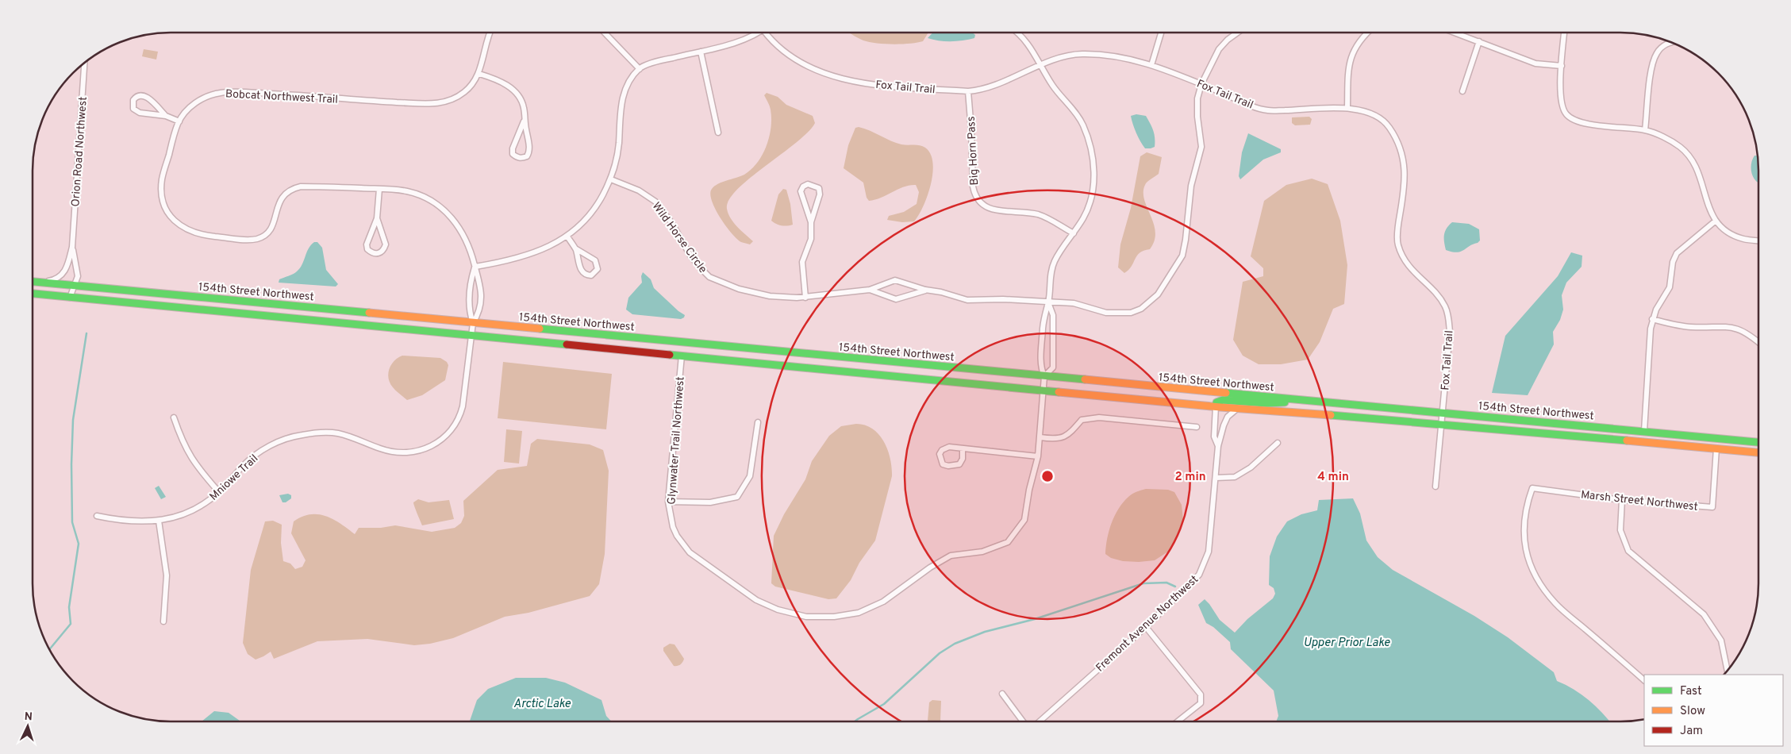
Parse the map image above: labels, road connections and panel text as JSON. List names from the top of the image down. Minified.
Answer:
{"streets":{"street":["Fox Tail Trail","Bobcat Northwest Trail","Big Horn Pass","Orion Road Northwest","Wild Horse Circle","154th Street Northwest","Glynwater Trail Northwest","Mniowe Trail","Marsh Street Northwest","Fremont Avenue Northwest"]},"crossings":[["Fox Tail Trail","Big Horn Pass"],["Fox Tail Trail","Wild Horse Circle"],["Fox Tail Trail","154th Street Northwest"],["Bobcat Northwest Trail","154th Street Northwest"],["Bobcat Northwest Trail","Mniowe Trail"],["Orion Road Northwest","154th Street Northwest"],["154th Street Northwest","Glynwater Trail Northwest"],["154th Street Northwest","Mniowe Trail"],["154th Street Northwest","Marsh Street Northwest"],["154th Street Northwest","Fremont Avenue Northwest"]],"water":["Upper Prior Lake","Arctic Lake"],"legend":["Fast","Slow","Jam"],"north":"top","rings":["2 min","4 min"]}
